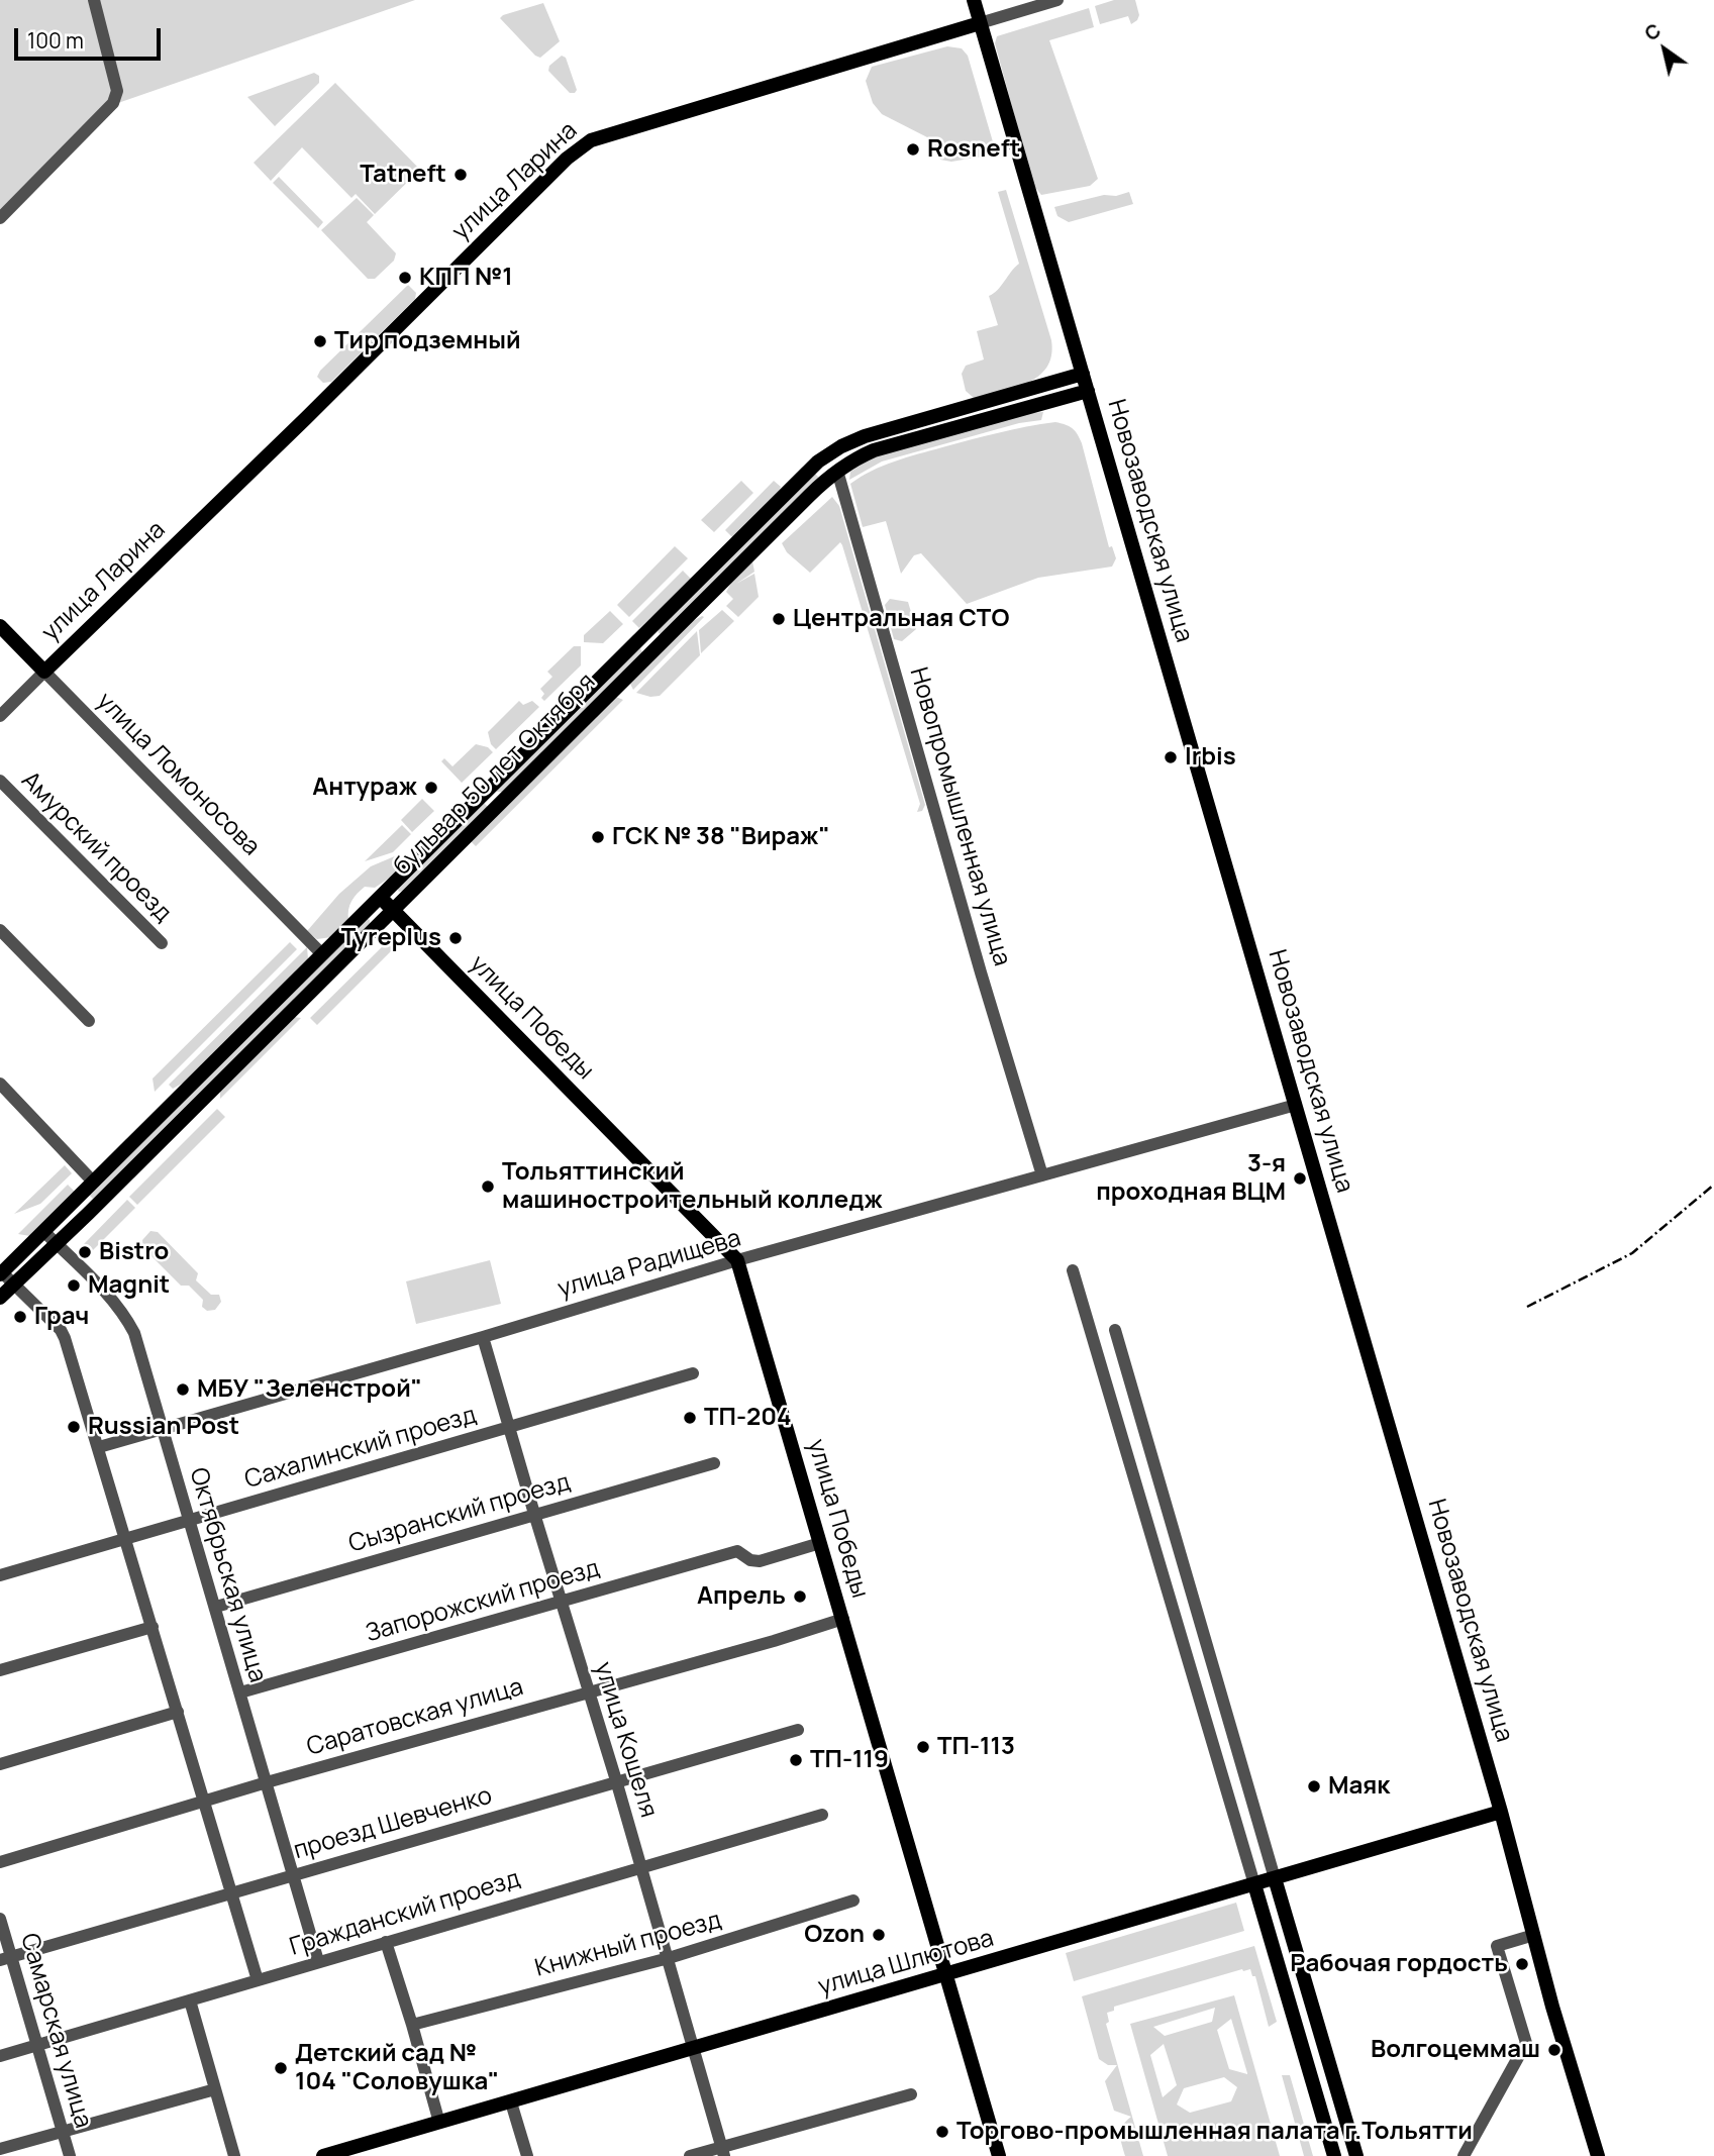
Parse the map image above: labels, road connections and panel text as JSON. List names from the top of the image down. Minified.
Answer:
{"streets":{"main road":["улица Ларина","Новозаводская улица","улица Ломоносова","бульвар 50 лет Октября","улица Победы","улица Шлютова"],"street":["Новопромышленная улица","Амурский проезд","улица Радищева","Сахалинский проезд","Сызранский проезд","Октябрьская улица","Запорожский проезд","Саратовская улица","улица Кошеля","проезд Шевченко","Гражданский проезд","Книжный проезд","Самарская улица"]},"crossings":[["улица Ларина","Новозаводская улица"],["улица Ларина","улица Ломоносова"],["Новозаводская улица","бульвар 50 лет Октября"],["Новозаводская улица","улица Радищева"],["Новозаводская улица","улица Шлютова"],["улица Ломоносова","бульвар 50 лет Октября"],["бульвар 50 лет Октября","Новопромышленная улица"],["бульвар 50 лет Октября","улица Победы"],["бульвар 50 лет Октября","Октябрьская улица"],["Новопромышленная улица","улица Радищева"],["улица Победы","улица Радищева"],["улица Победы","Запорожский проезд"],["улица Победы","Саратовская улица"],["улица Победы","улица Шлютова"],["улица Радищева","Октябрьская улица"],["улица Радищева","улица Кошеля"],["Сахалинский проезд","Октябрьская улица"],["Сахалинский проезд","улица Кошеля"],["Сызранский проезд","Октябрьская улица"],["Сызранский проезд","улица Кошеля"],["Октябрьская улица","Запорожский проезд"],["Октябрьская улица","Саратовская улица"],["Октябрьская улица","проезд Шевченко"],["Октябрьская улица","Гражданский проезд"],["Запорожский проезд","улица Кошеля"],["Саратовская улица","улица Кошеля"],["улица Кошеля","проезд Шевченко"],["улица Кошеля","Гражданский проезд"],["улица Кошеля","Книжный проезд"],["улица Кошеля","улица Шлютова"],["проезд Шевченко","Самарская улица"],["Гражданский проезд","Самарская улица"]],"places":["Rosneft","Tatneft","КПП №1","Тир подземный","Центральная СТО","Irbis","Антураж","ГСК № 38 \"Вираж\"","Tyreplus","3-я проходная ВЦМ","Тольяттинский машиностроительный колледж","Bistro","Magnit","Грач","МБУ \"Зеленстрой\"","ТП-204","Russian Post","Апрель","ТП-113","ТП-119","Маяк","Ozon","Рабочая гордость","Волгоцеммаш","Детский сад № 104 \"Соловушка\"","Торгово-промышленная палата г.Тольятти"],"scale_bar":"100 m","north":"top left"}
